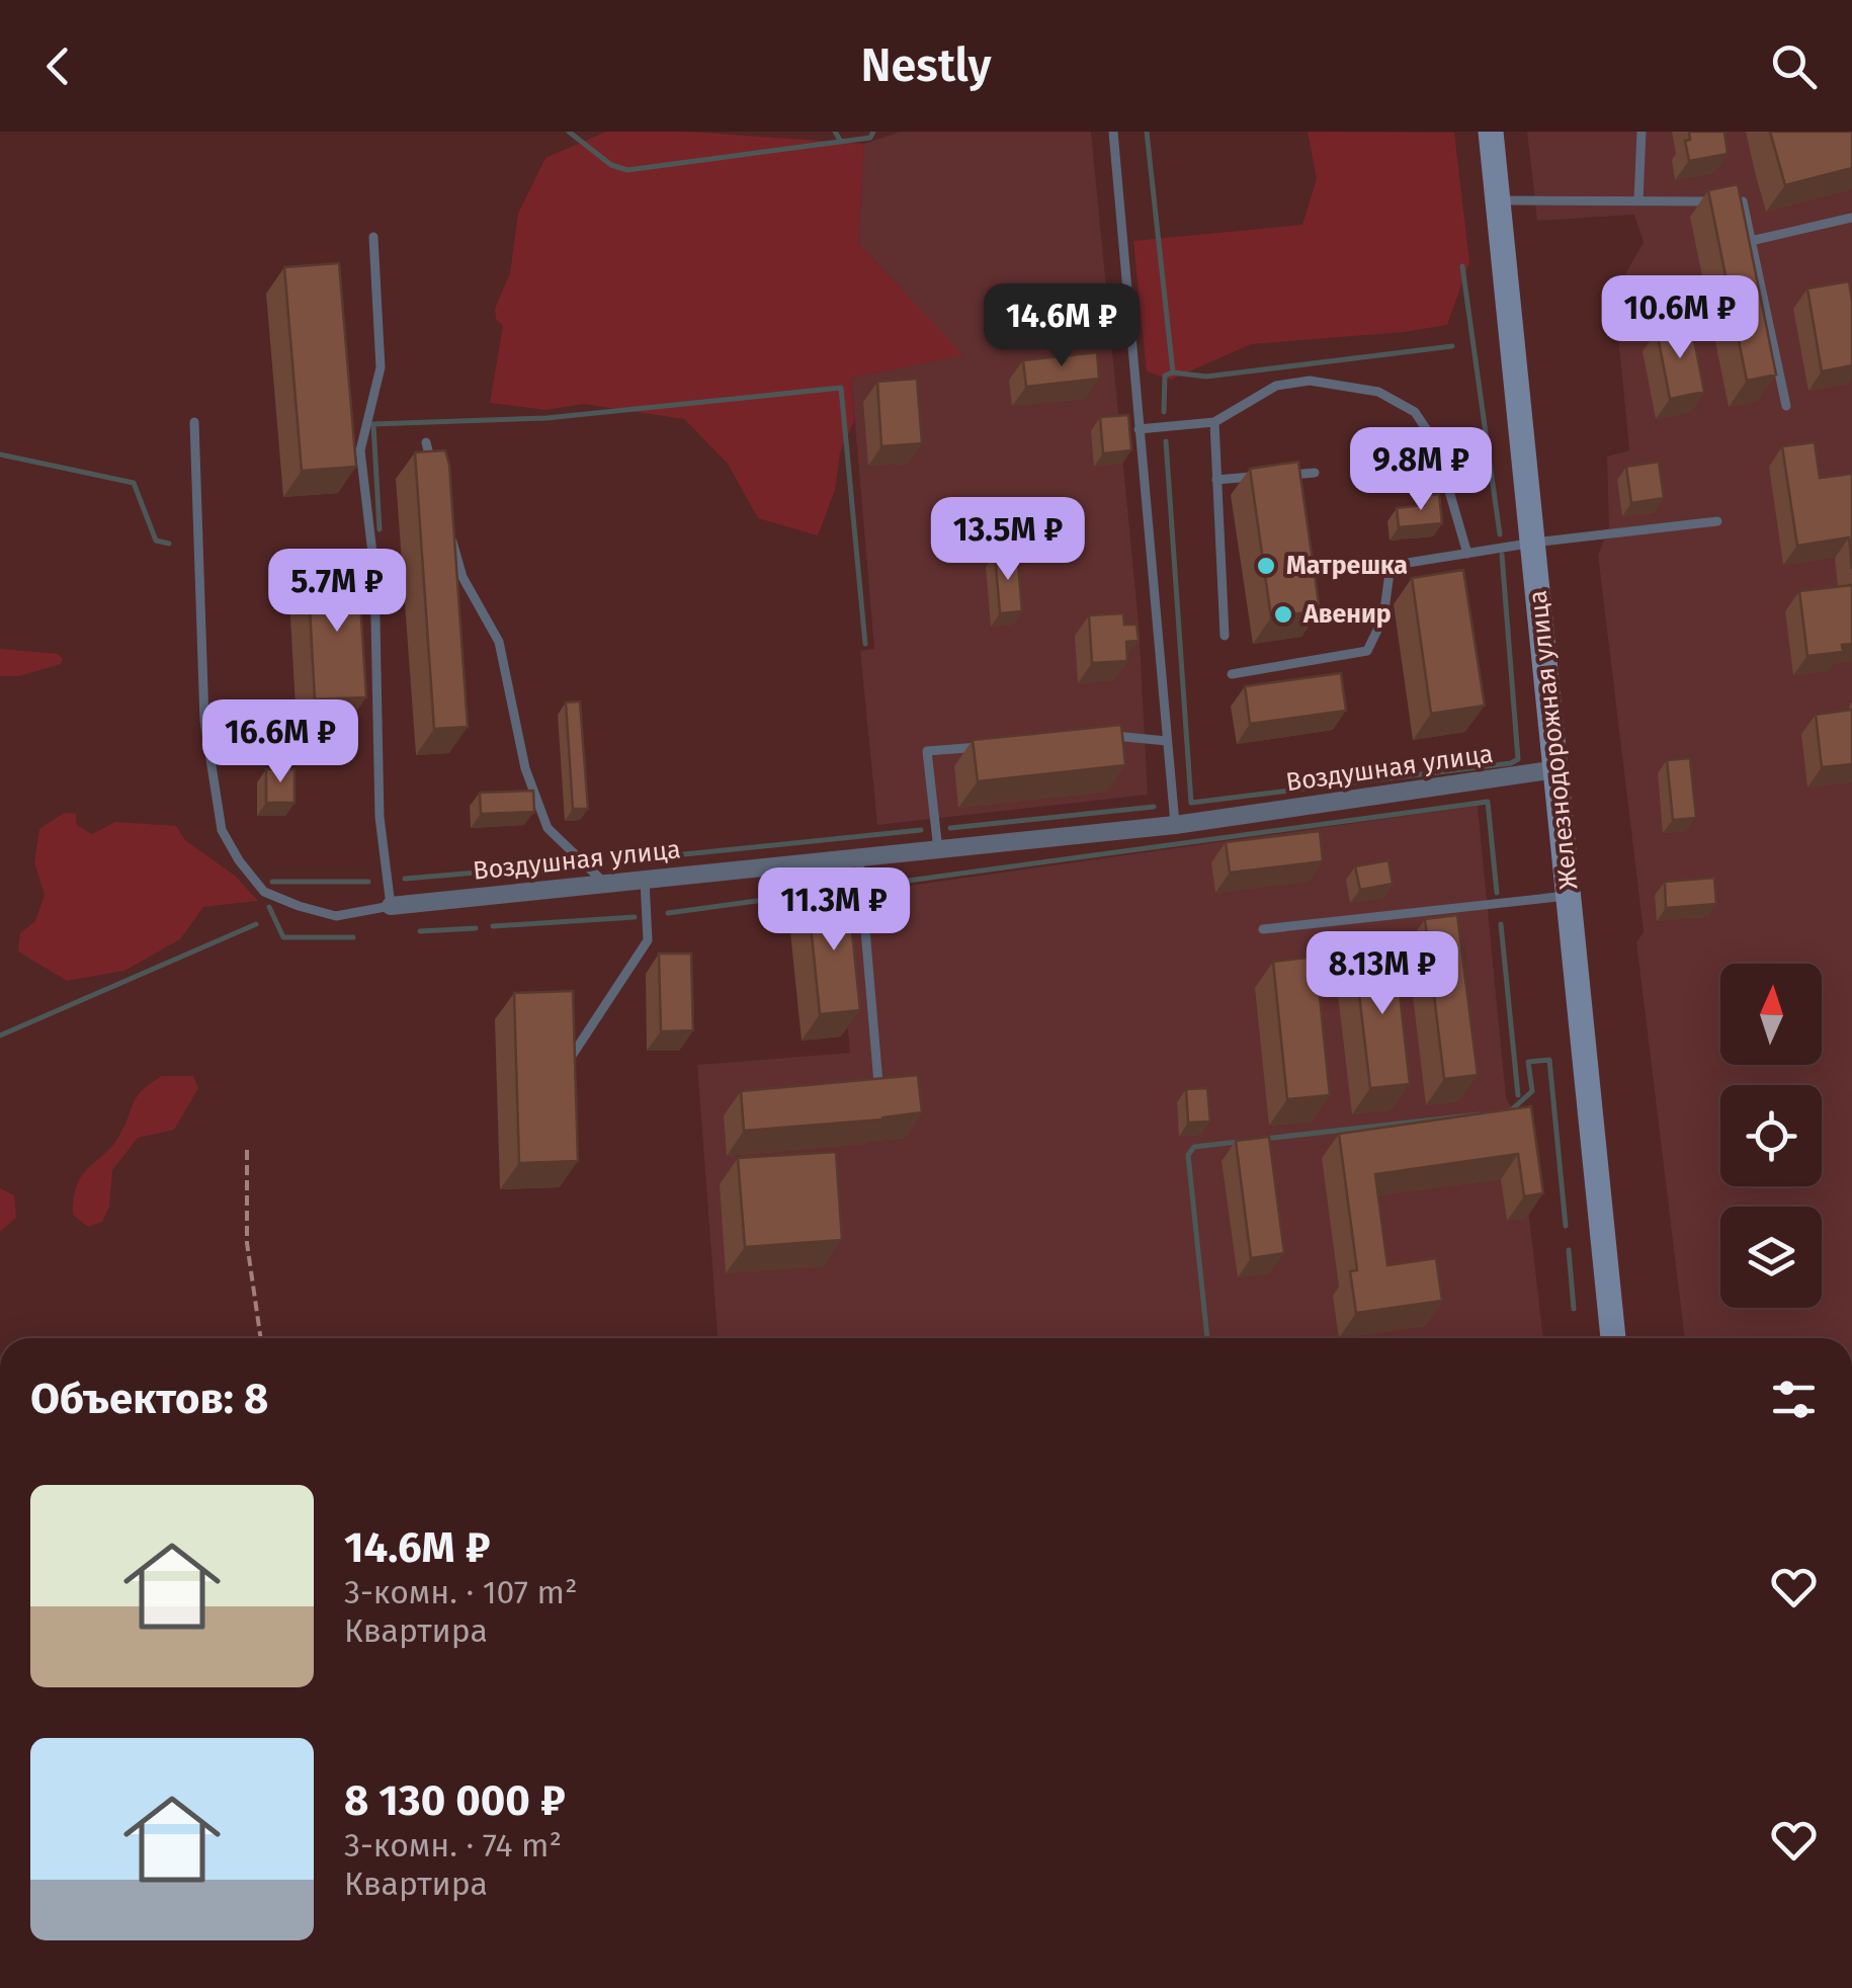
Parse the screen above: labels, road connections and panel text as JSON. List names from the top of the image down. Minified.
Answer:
{"streets":{"main road":["Железнодорожная улица"],"street":["Воздушная улица"]},"crossings":[["Железнодорожная улица","Воздушная улица"]],"places":["Матрешка","Авенир"],"north":"top","page":{"header":"Nestly","price":["10.6M ₽","14.6M ₽","9.8M ₽","13.5M ₽","5.7M ₽","16.6M ₽","11.3M ₽","8.13M ₽"],"heading":"Объектов: 8","list":[{"name":"14.6M ₽","note":"3-комн. · 107 m² · Квартира"},{"name":"8 130 000 ₽","note":"3-комн. · 74 m² · Квартира"}]}}
